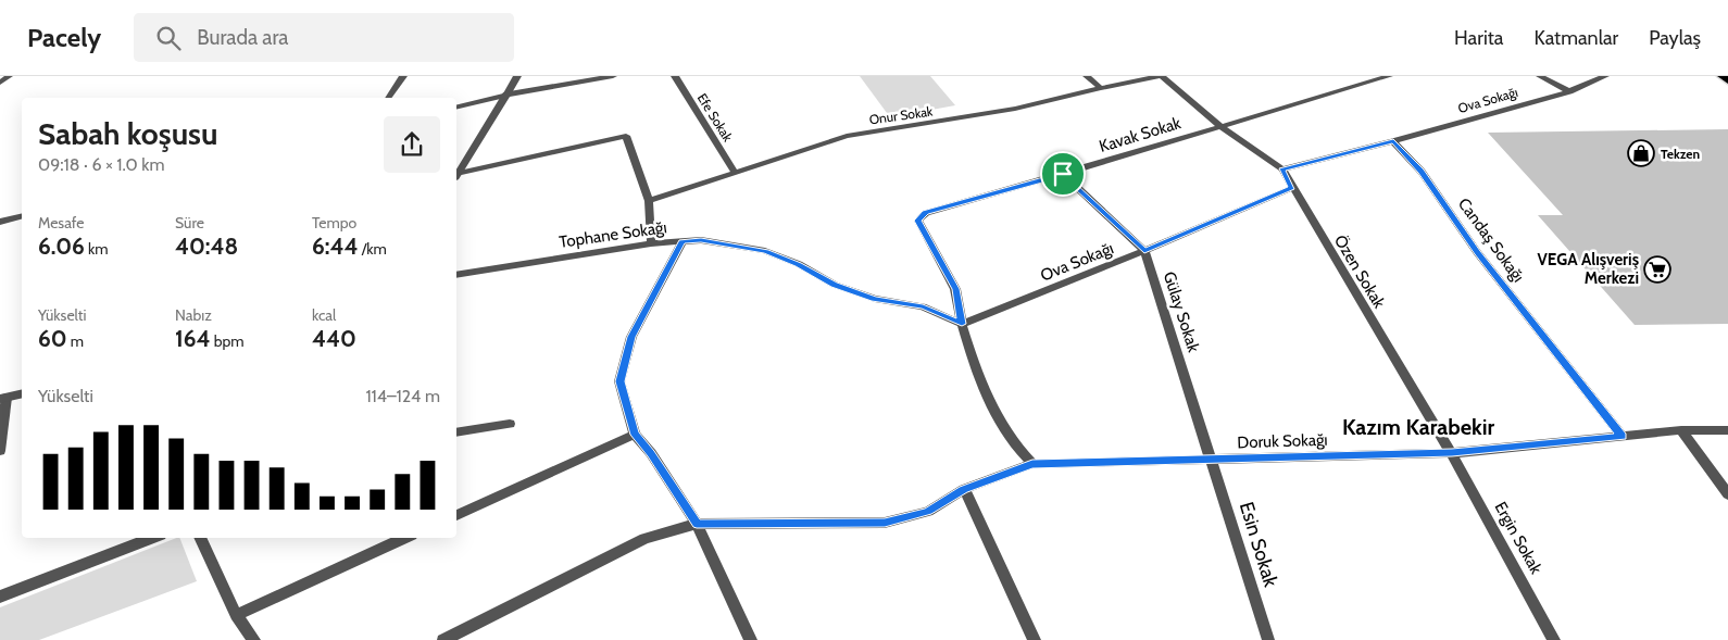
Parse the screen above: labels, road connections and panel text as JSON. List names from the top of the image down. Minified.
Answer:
{"streets":{"street":["Ova Sokağı","Onur Sokak","Efe Sokak","Kavak Sokak","Tophane Sokağı","Candaş Sokağı","Özen Sokak","Gülay Sokak","Doruk Sokağı","Ergin Sokak","Esin Sokak"]},"crossings":[["Ova Sokağı","Kavak Sokak"],["Ova Sokağı","Tophane Sokağı"],["Ova Sokağı","Candaş Sokağı"],["Ova Sokağı","Özen Sokak"],["Ova Sokağı","Gülay Sokak"],["Onur Sokak","Efe Sokak"],["Onur Sokak","Özen Sokak"],["Kavak Sokak","Tophane Sokağı"],["Kavak Sokak","Özen Sokak"],["Kavak Sokak","Gülay Sokak"],["Candaş Sokağı","Doruk Sokağı"],["Özen Sokak","Doruk Sokağı"],["Özen Sokak","Ergin Sokak"],["Gülay Sokak","Doruk Sokağı"],["Gülay Sokak","Esin Sokak"],["Doruk Sokağı","Ergin Sokak"],["Doruk Sokağı","Esin Sokak"]],"districts":["Kazım Karabekir"],"places":{"shop":["Tekzen"],"supermarket":["VEGA Alışveriş Merkezi"]},"page":{"header":"Pacely","search":"Burada ara","nav":["Harita","Katmanlar","Paylaş"],"heading":["Sabah koşusu","09:18 · 6 × 1.0 km"],"stats":[["Mesafe","6.06 km"],["Süre","40:48"],["Tempo","6:44 /km"],["Yükselti","60 m"],["Nabız","164 bpm"],["kcal","440"]],"chart":["Yükselti","114–124 m"]}}
